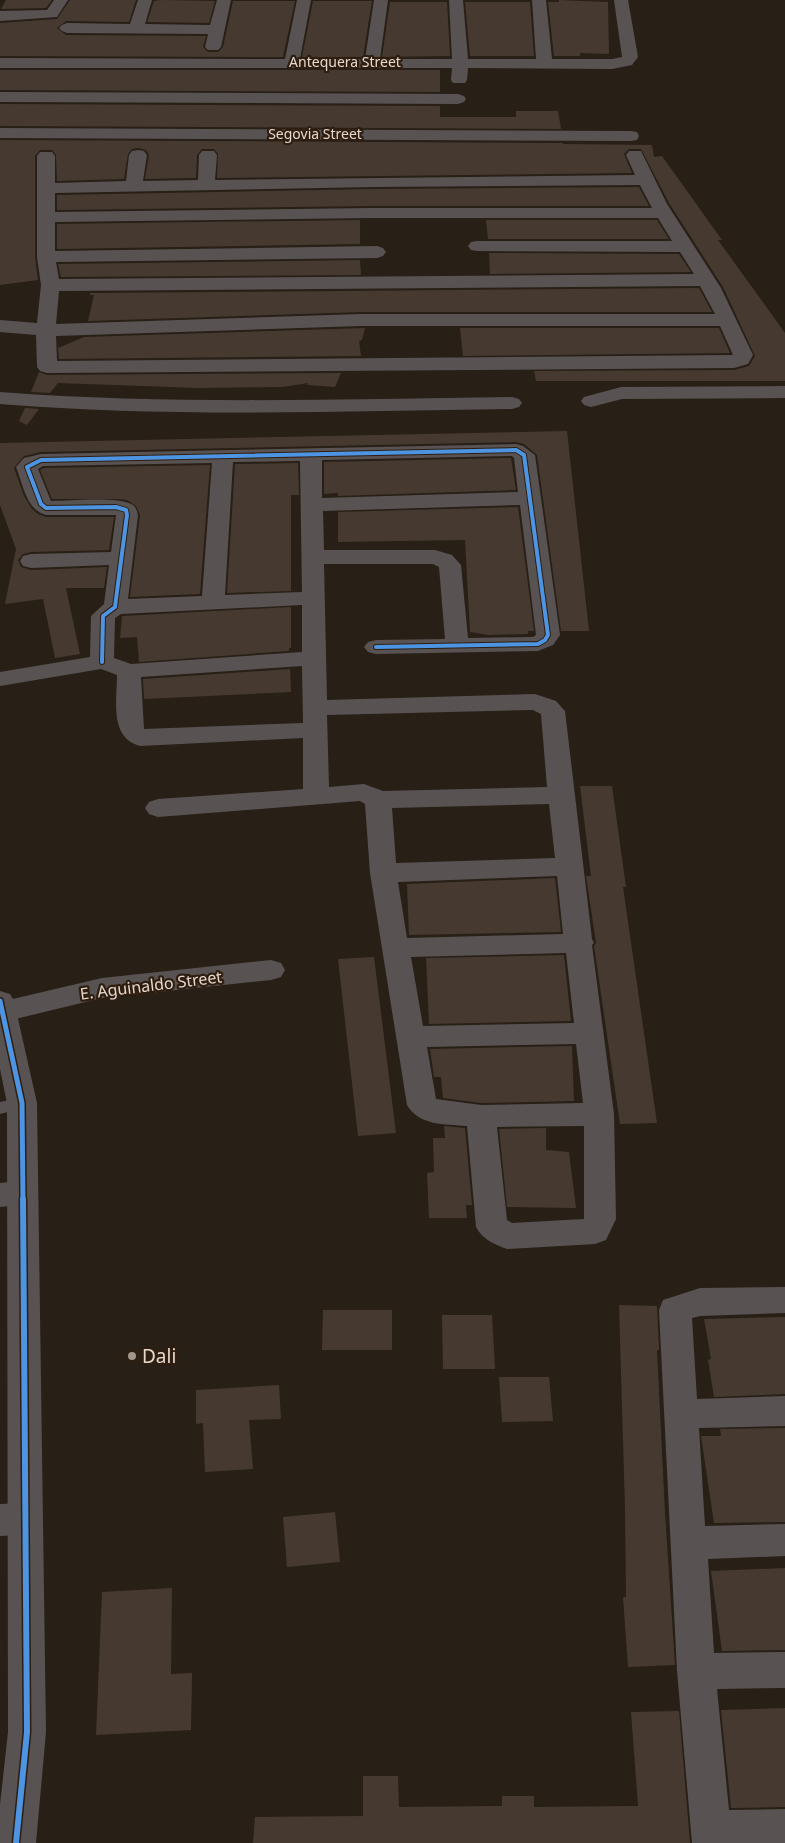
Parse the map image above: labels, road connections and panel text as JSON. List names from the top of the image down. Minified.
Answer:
{"streets":{"street":["Antequera Street","Segovia Street","E. Aguinaldo Street"]},"places":["Dali"]}
